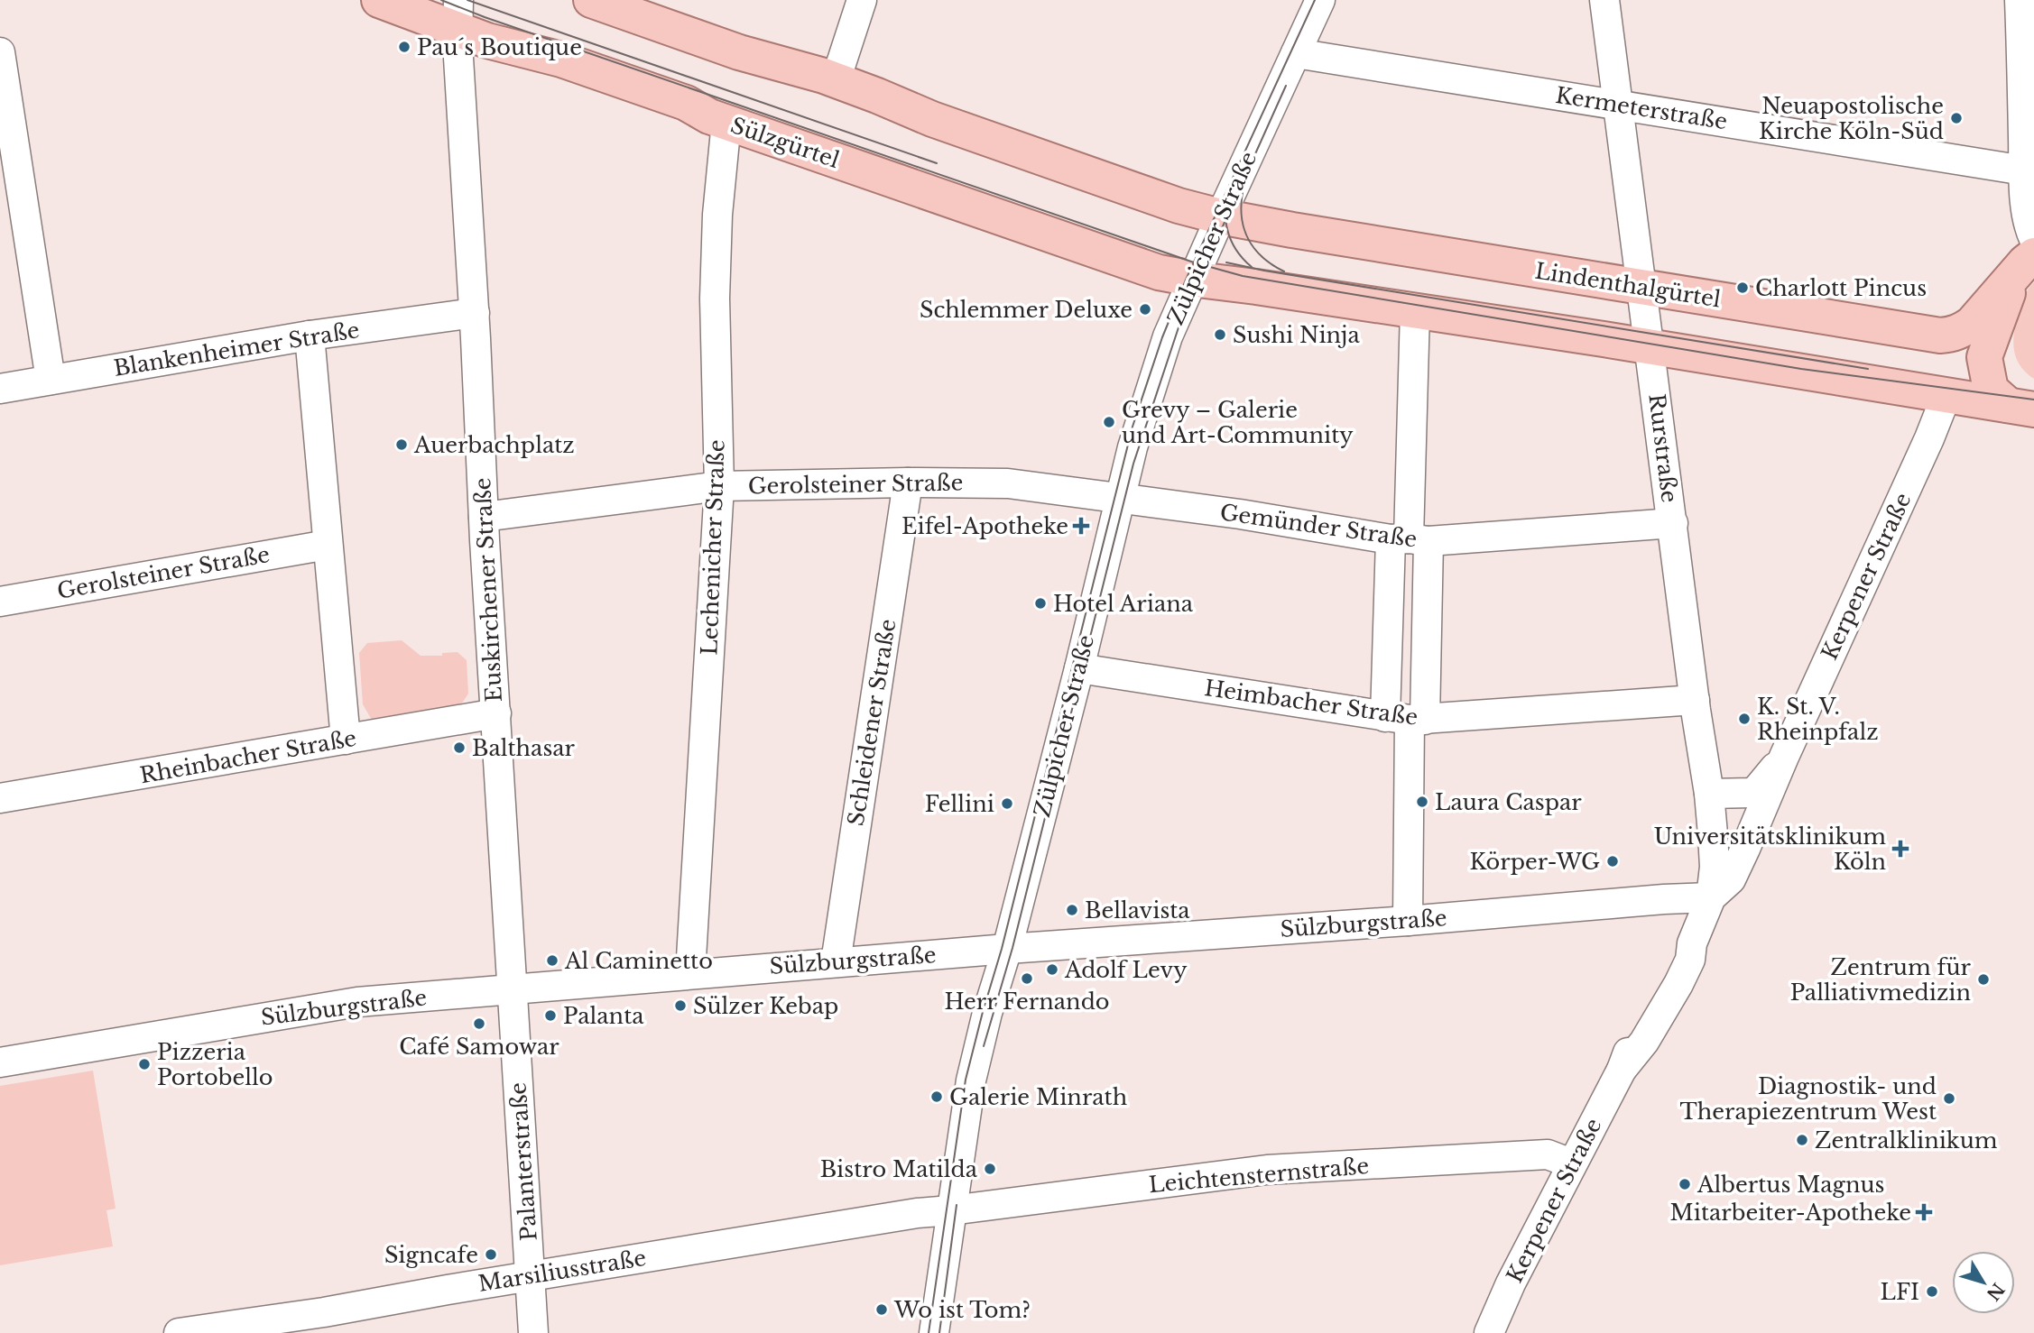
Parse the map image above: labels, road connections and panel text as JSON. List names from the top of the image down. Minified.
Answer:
{"streets":{"main road":["Sülzgürtel","Lindenthalgürtel"],"street":["Kermeterstraße","Zülpicher Straße","Blankenheimer Straße","Rurstraße","Gerolsteiner Straße","Gemünder Straße","Lechenicher Straße","Kerpener Straße","Euskirchener Straße","Heimbacher Straße","Schleidener Straße","Rheinbacher Straße","Sülzburgstraße","Palanterstraße","Leichtensternstraße","Marsiliusstraße"]},"crossings":[["Kermeterstraße","Zülpicher Straße"],["Kermeterstraße","Rurstraße"],["Sülzgürtel","Zülpicher Straße"],["Sülzgürtel","Lechenicher Straße"],["Sülzgürtel","Euskirchener Straße"],["Zülpicher Straße","Lindenthalgürtel"],["Zülpicher Straße","Gerolsteiner Straße"],["Zülpicher Straße","Gemünder Straße"],["Zülpicher Straße","Heimbacher Straße"],["Zülpicher Straße","Sülzburgstraße"],["Zülpicher Straße","Leichtensternstraße"],["Zülpicher Straße","Marsiliusstraße"],["Lindenthalgürtel","Rurstraße"],["Blankenheimer Straße","Euskirchener Straße"],["Rurstraße","Gemünder Straße"],["Rurstraße","Kerpener Straße"],["Rurstraße","Heimbacher Straße"],["Rurstraße","Sülzburgstraße"],["Gerolsteiner Straße","Gemünder Straße"],["Gerolsteiner Straße","Lechenicher Straße"],["Gerolsteiner Straße","Euskirchener Straße"],["Gerolsteiner Straße","Schleidener Straße"],["Lechenicher Straße","Sülzburgstraße"],["Kerpener Straße","Sülzburgstraße"],["Kerpener Straße","Leichtensternstraße"],["Euskirchener Straße","Rheinbacher Straße"],["Euskirchener Straße","Sülzburgstraße"],["Euskirchener Straße","Palanterstraße"],["Schleidener Straße","Sülzburgstraße"],["Sülzburgstraße","Palanterstraße"],["Palanterstraße","Marsiliusstraße"],["Leichtensternstraße","Marsiliusstraße"]],"places":{"other":["Pau´s Boutique","Neuapostolische Kirche Köln-Süd","Charlott Pincus","Schlemmer Deluxe","Sushi Ninja","Grevy – Galerie und Art-Community","Auerbachplatz","Hotel Ariana","K. St. V. Rheinpfalz","Balthasar","Laura Caspar","Fellini","Körper-WG","Bellavista","Al Caminetto","Adolf Levy","Herr Fernando","Zentrum für Palliativmedizin","Sülzer Kebap","Palanta","Café Samowar","Pizzeria Portobello","Galerie Minrath","Diagnostik- und Therapiezentrum West","Zentralklinikum","Bistro Matilda","Albertus Magnus","Signcafe","LFI","Wo ist Tom?"],"health":["Eifel-Apotheke","Universitätsklinikum Köln","Mitarbeiter-Apotheke"]},"north":"bottom right"}
